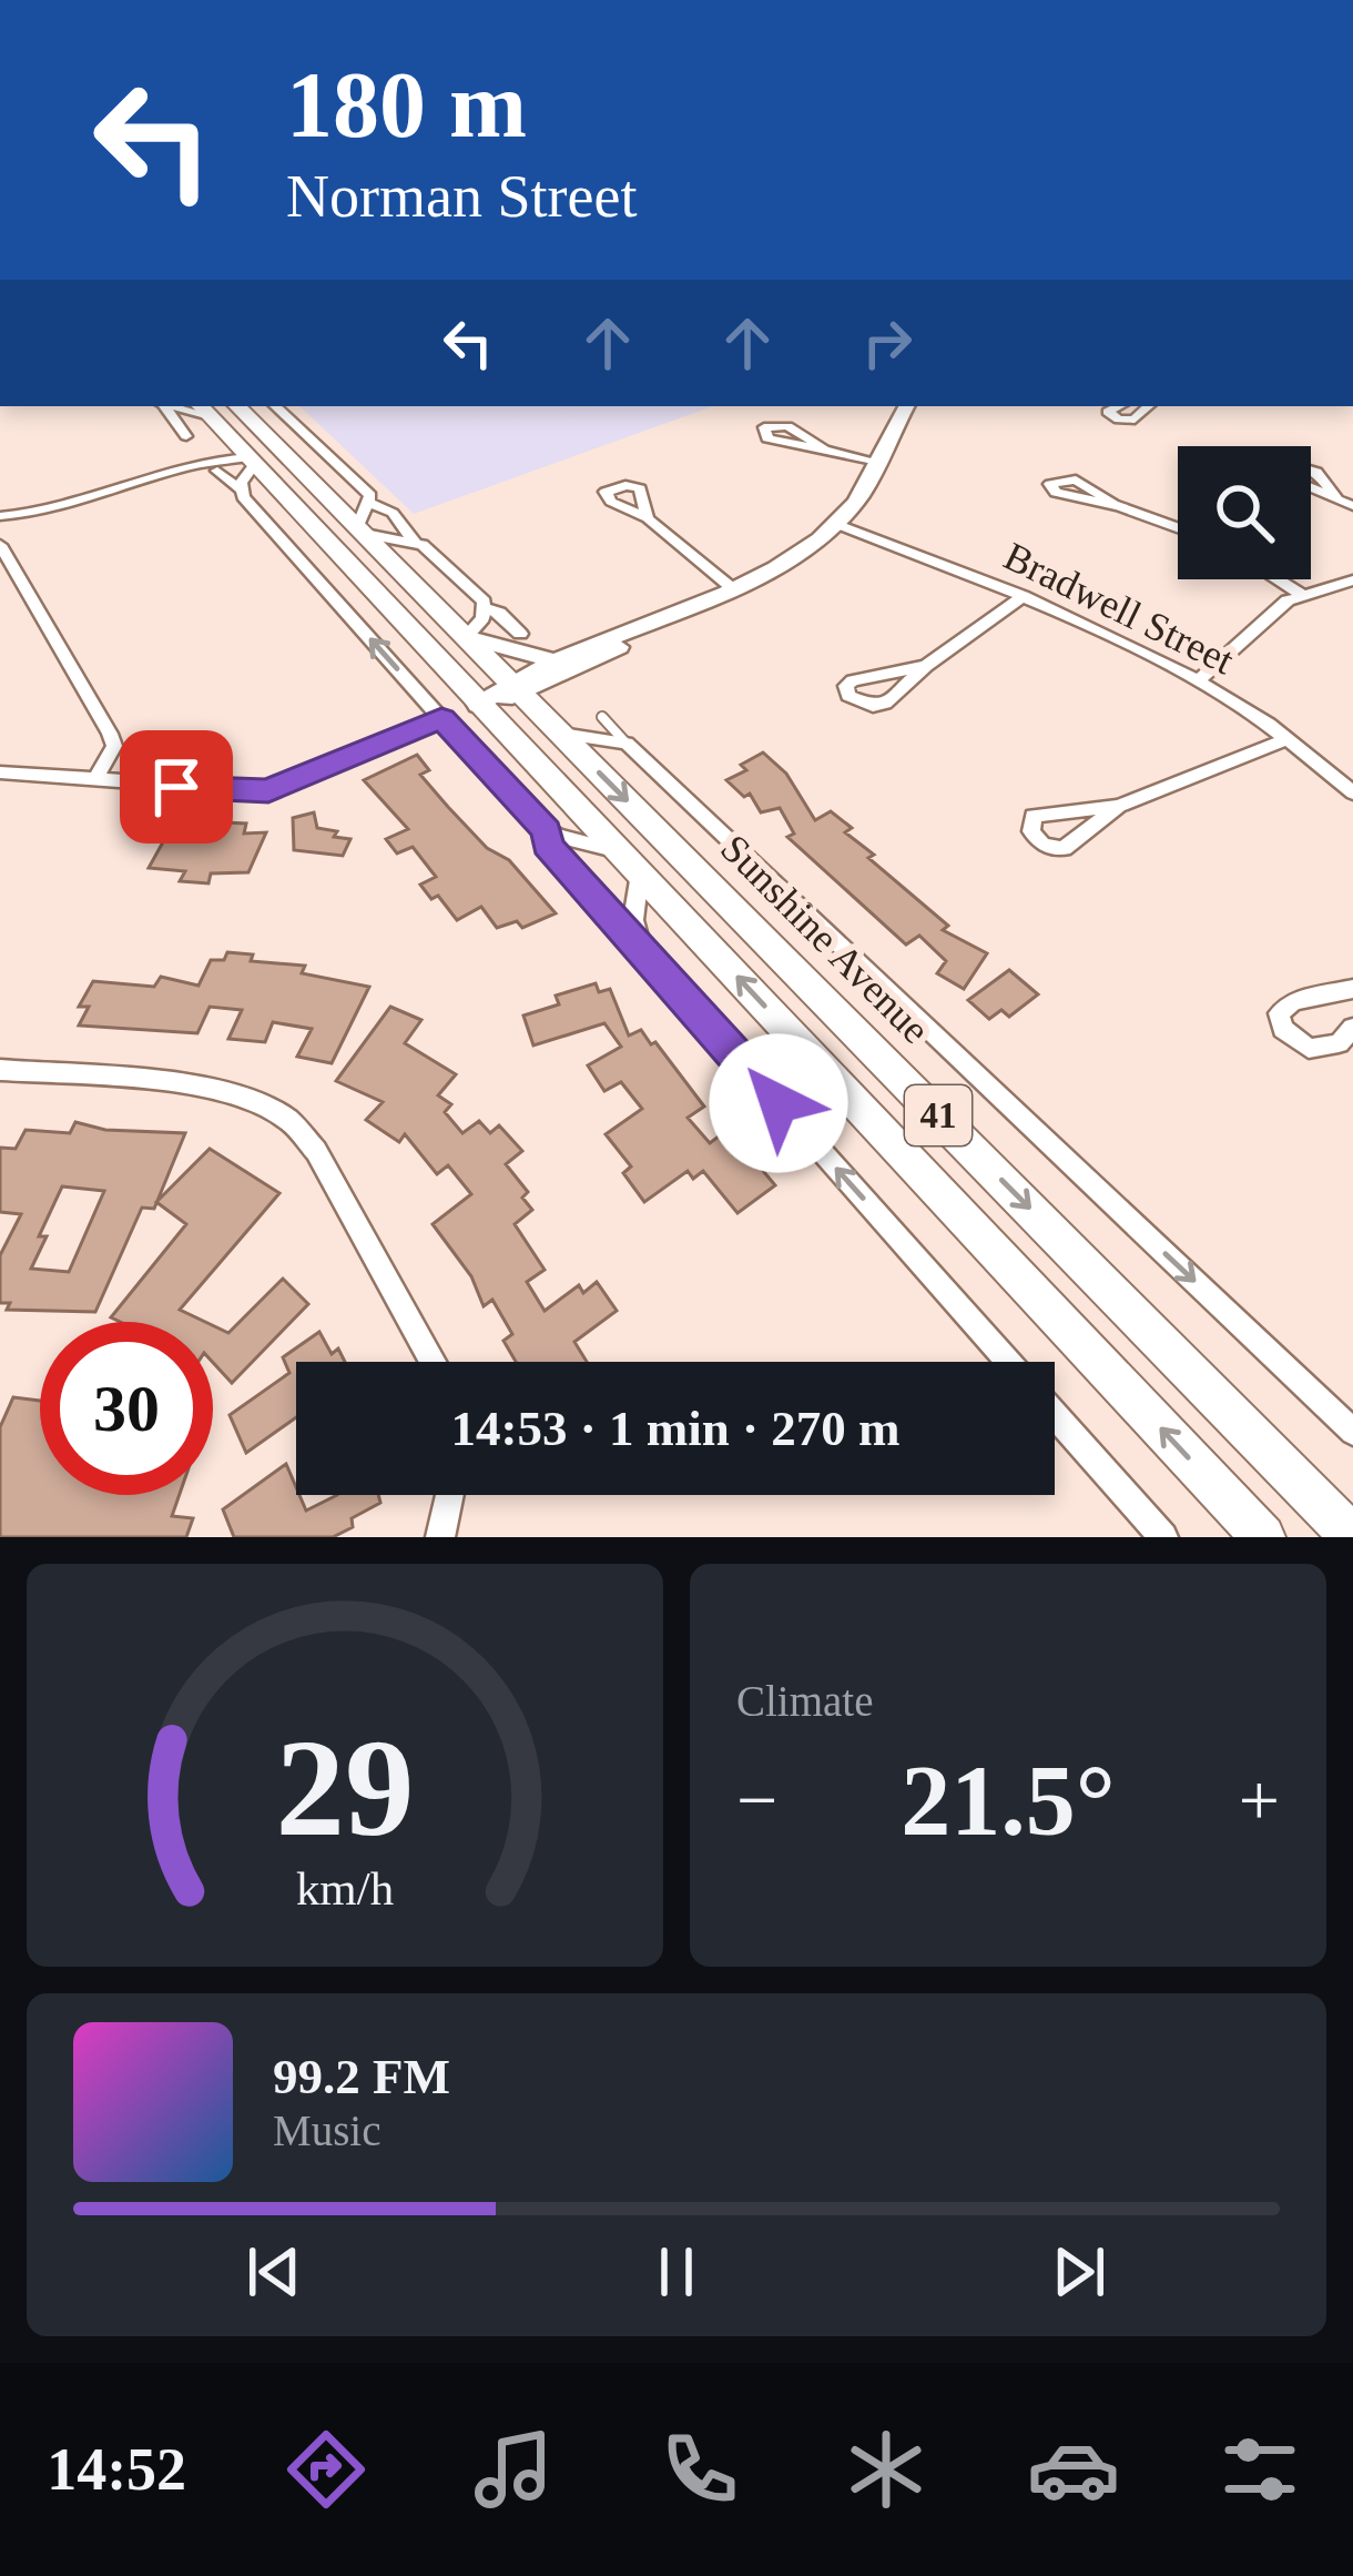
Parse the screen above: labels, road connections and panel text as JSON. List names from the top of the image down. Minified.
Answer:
{"streets":{"main road":["Sunshine Avenue","41"],"street":["Bradwell Street"]},"page":{"turn":["180 m","Norman Street"],"limit":"30","trip":"14:53 · 1 min · 270 m","tile":"Climate","heat":["−","21.5°","+"],"song":["99.2 FM","Music"],"tabs":"14:52","gauge":["29","km/h"]}}
